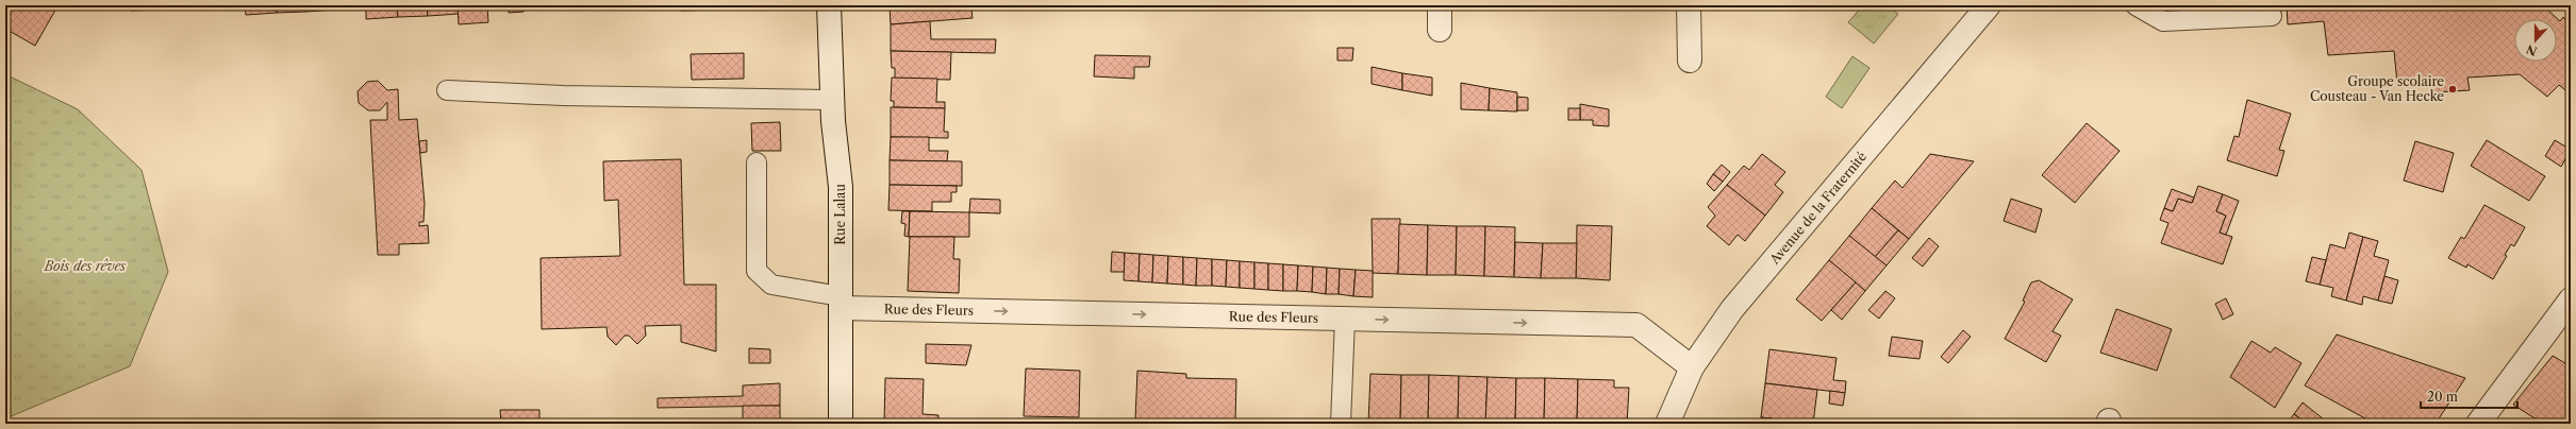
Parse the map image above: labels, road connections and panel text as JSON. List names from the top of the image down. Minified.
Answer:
{"streets":{"street":["Avenue de la Fraternité","Rue Lalau","Rue des Fleurs"]},"crossings":[["Avenue de la Fraternité","Rue des Fleurs"],["Rue Lalau","Rue des Fleurs"]],"one_way":["Rue des Fleurs"],"parks":["Bois des rêves"],"places":["Groupe scolaire Cousteau - Van Hecke"],"scale_bar":"20 m","north":"bottom"}
